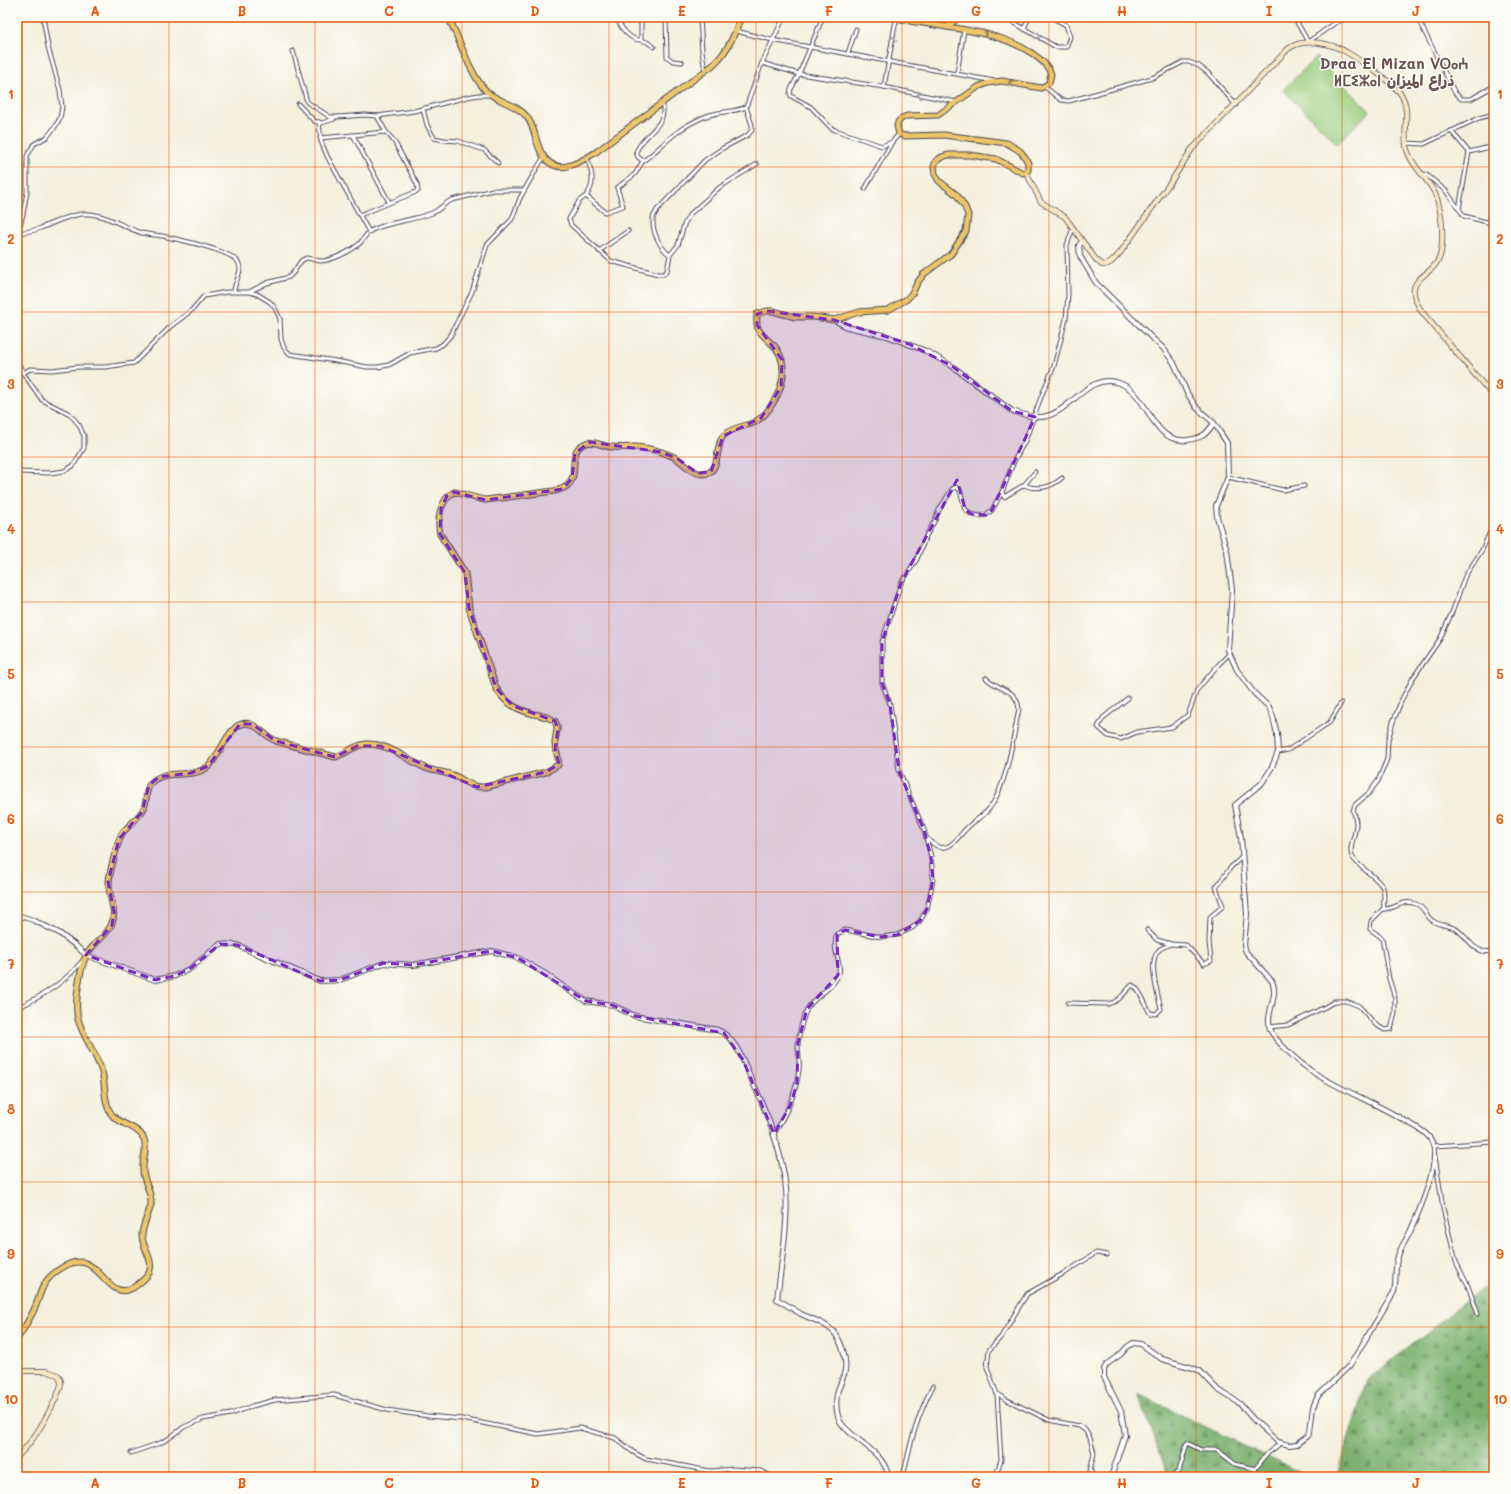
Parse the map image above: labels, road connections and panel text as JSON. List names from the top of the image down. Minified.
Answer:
{"districts":["Draa El Mizan ⴸⵔⴰⵄ ⵍⵎⵉⵣⴰⵏ ذراع الميزان"],"grid":{"columns":["A","B","C","D","E","F","G","H","I","J"],"rows":["1","2","3","4","5","6","7","8","9","10"]}}
